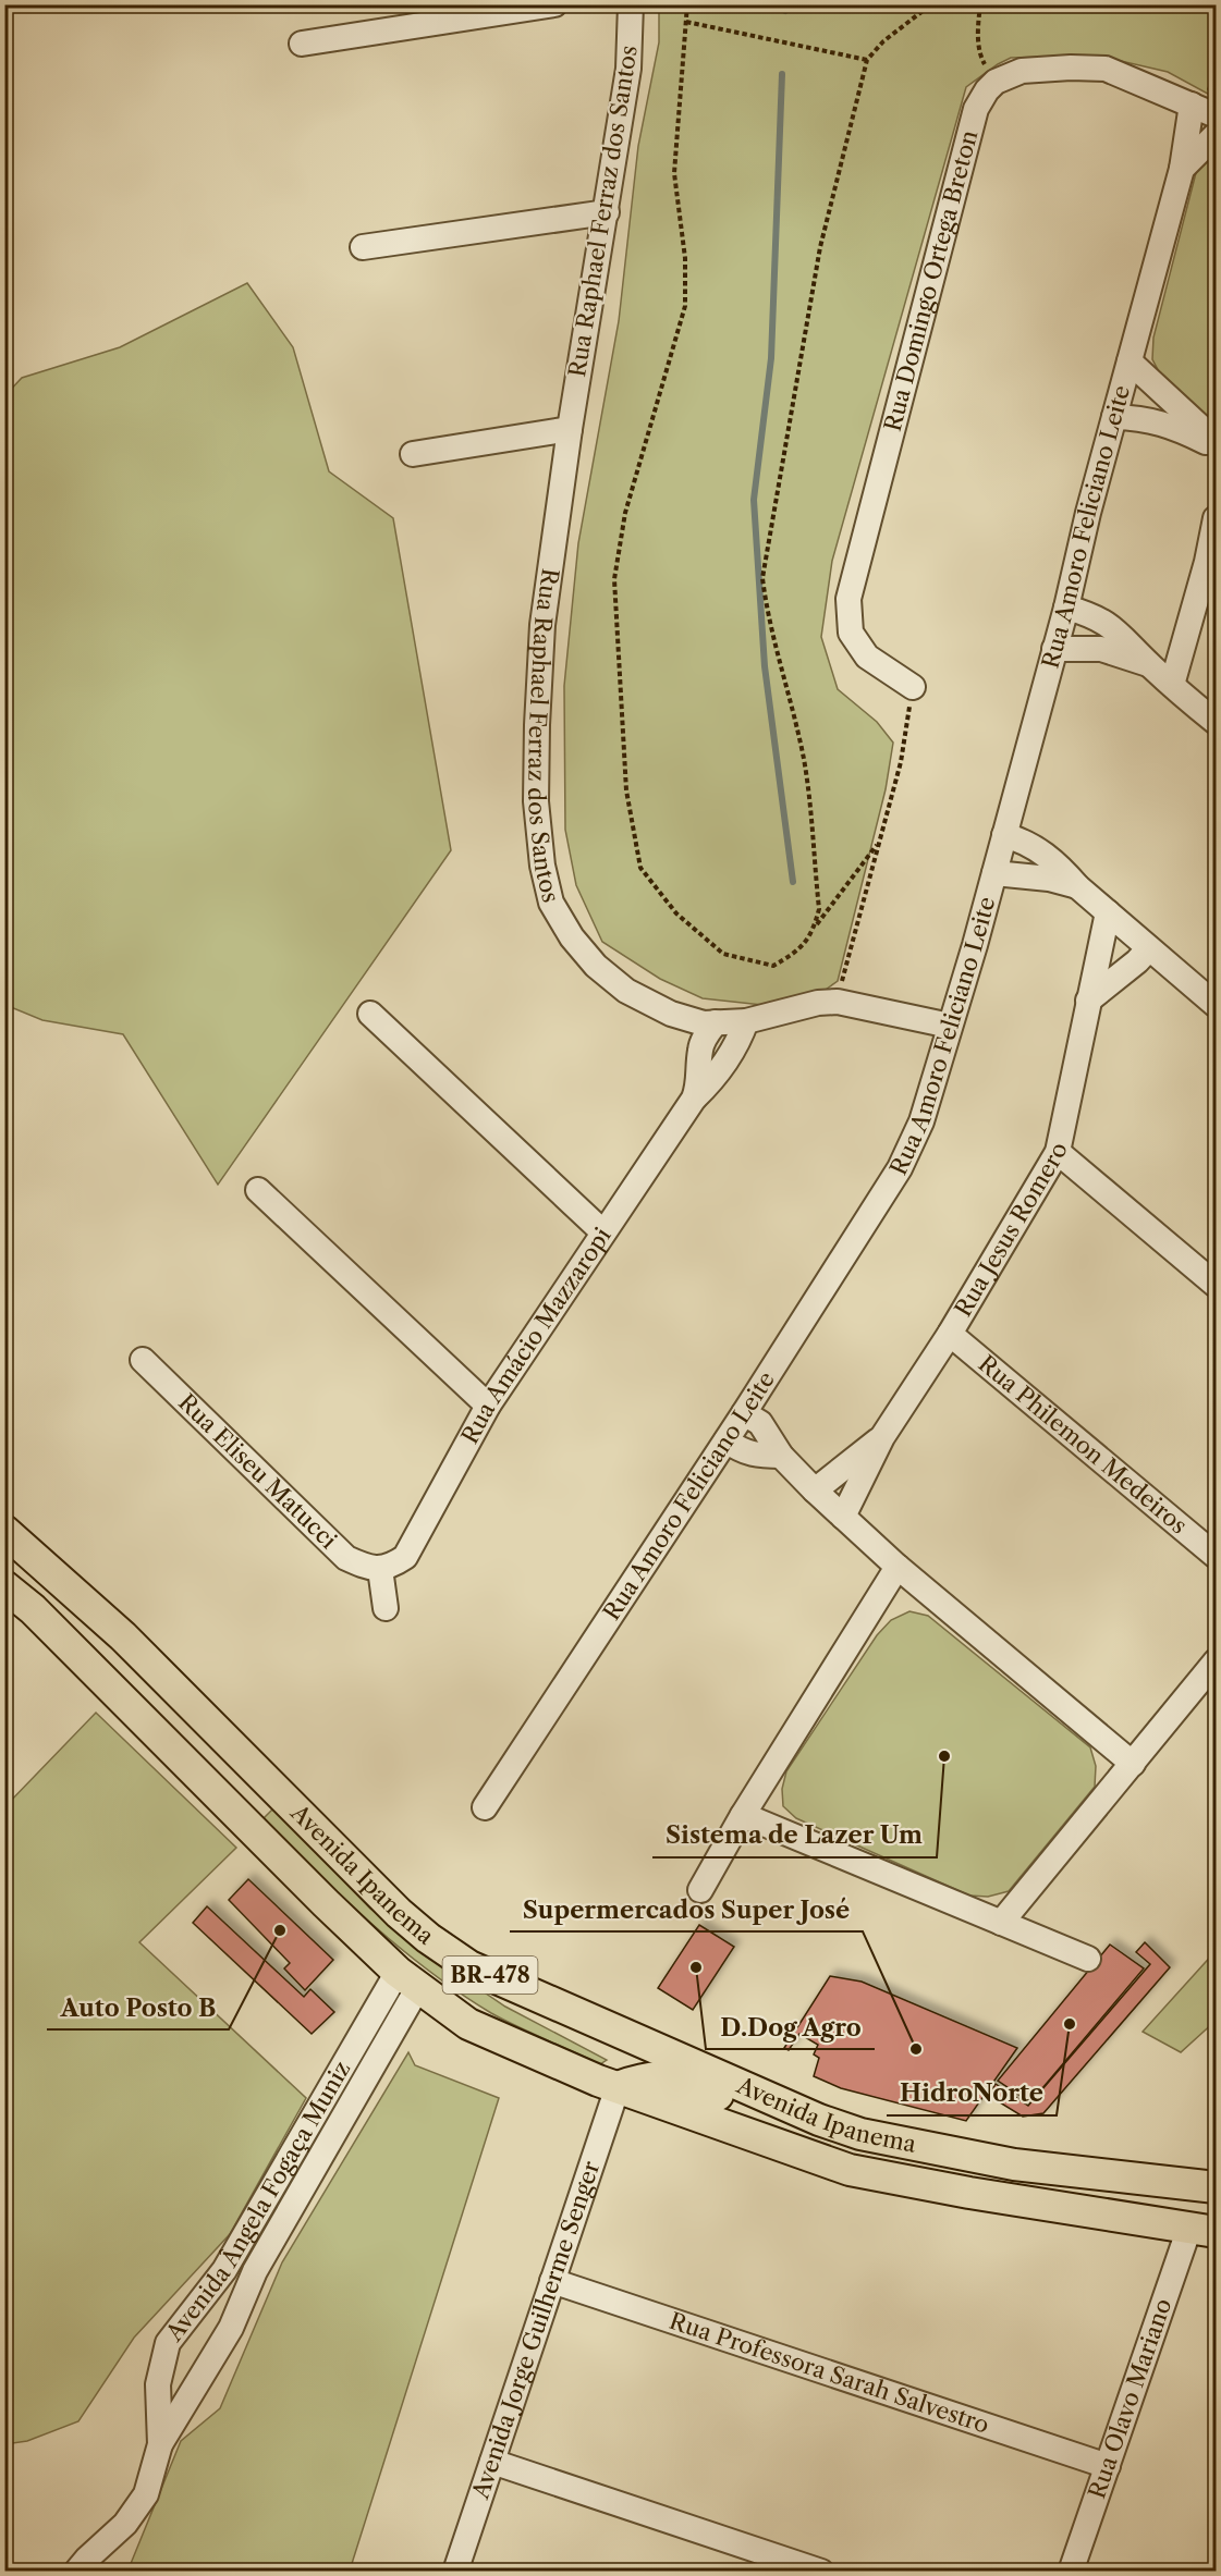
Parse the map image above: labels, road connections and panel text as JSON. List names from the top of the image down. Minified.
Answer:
{"streets":{"main road":["Avenida Ipanema","BR-478"],"street":["Rua Raphael Ferraz dos Santos","Rua Domingo Ortega Breton","Rua Amoro Feliciano Leite","Rua Jesus Romero","Rua Amácio Mazzaropi","Rua Philemon Medeiros","Rua Eliseu Matucci","Avenida Ângela Fogaça Muniz","Avenida Jorge Guilherme Senger","Rua Professora Sarah Salvestro","Rua Olavo Mariano"]},"crossings":[["Rua Raphael Ferraz dos Santos","Rua Amoro Feliciano Leite"],["Rua Raphael Ferraz dos Santos","Rua Amácio Mazzaropi"],["Rua Jesus Romero","Rua Philemon Medeiros"],["Rua Amácio Mazzaropi","Rua Eliseu Matucci"],["Avenida Ipanema","Avenida Ângela Fogaça Muniz"],["Avenida Ipanema","Avenida Jorge Guilherme Senger"],["Avenida Ipanema","Rua Olavo Mariano"],["Avenida Jorge Guilherme Senger","Rua Professora Sarah Salvestro"],["Rua Professora Sarah Salvestro","Rua Olavo Mariano"]],"places":["Sistema de Lazer Um","Auto Posto B","D.Dog Agro","HidroNorte","Supermercados Super José"]}
